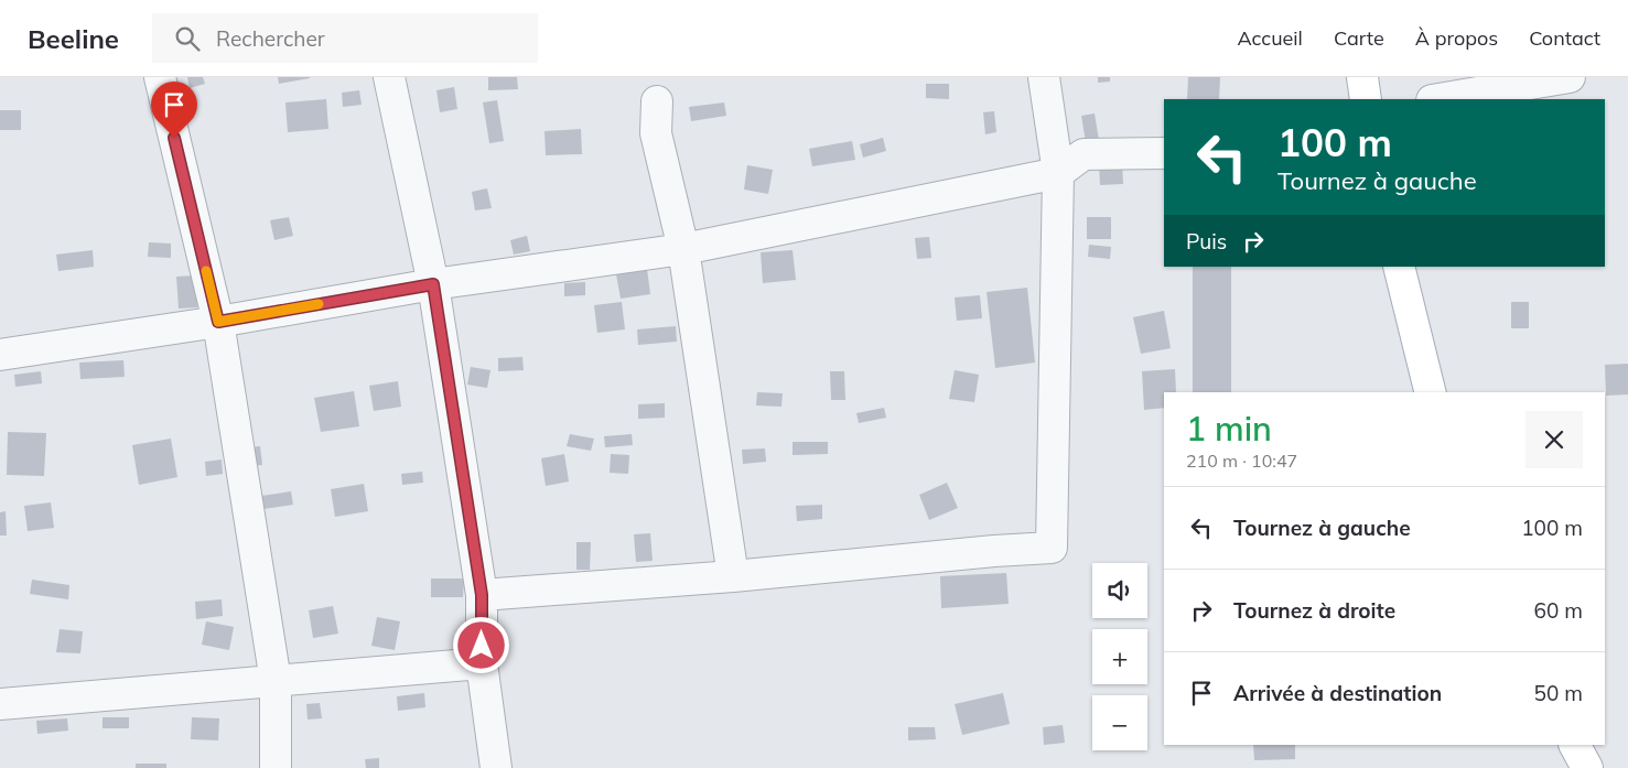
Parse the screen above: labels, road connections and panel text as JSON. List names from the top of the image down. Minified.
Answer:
{"page":{"header":"Beeline","search":"Rechercher","nav":["Accueil","Carte","À propos","Contact"],"turn":["100 m","Tournez à gauche"],"then":"Puis","heading":["1 min","210 m · 10:47"],"list":[{"name":"Tournez à gauche","value":"100 m"},{"name":"Tournez à droite","value":"60 m"},{"name":"Arrivée à destination","value":"50 m"}],"map_buttons":["+","−"]}}
